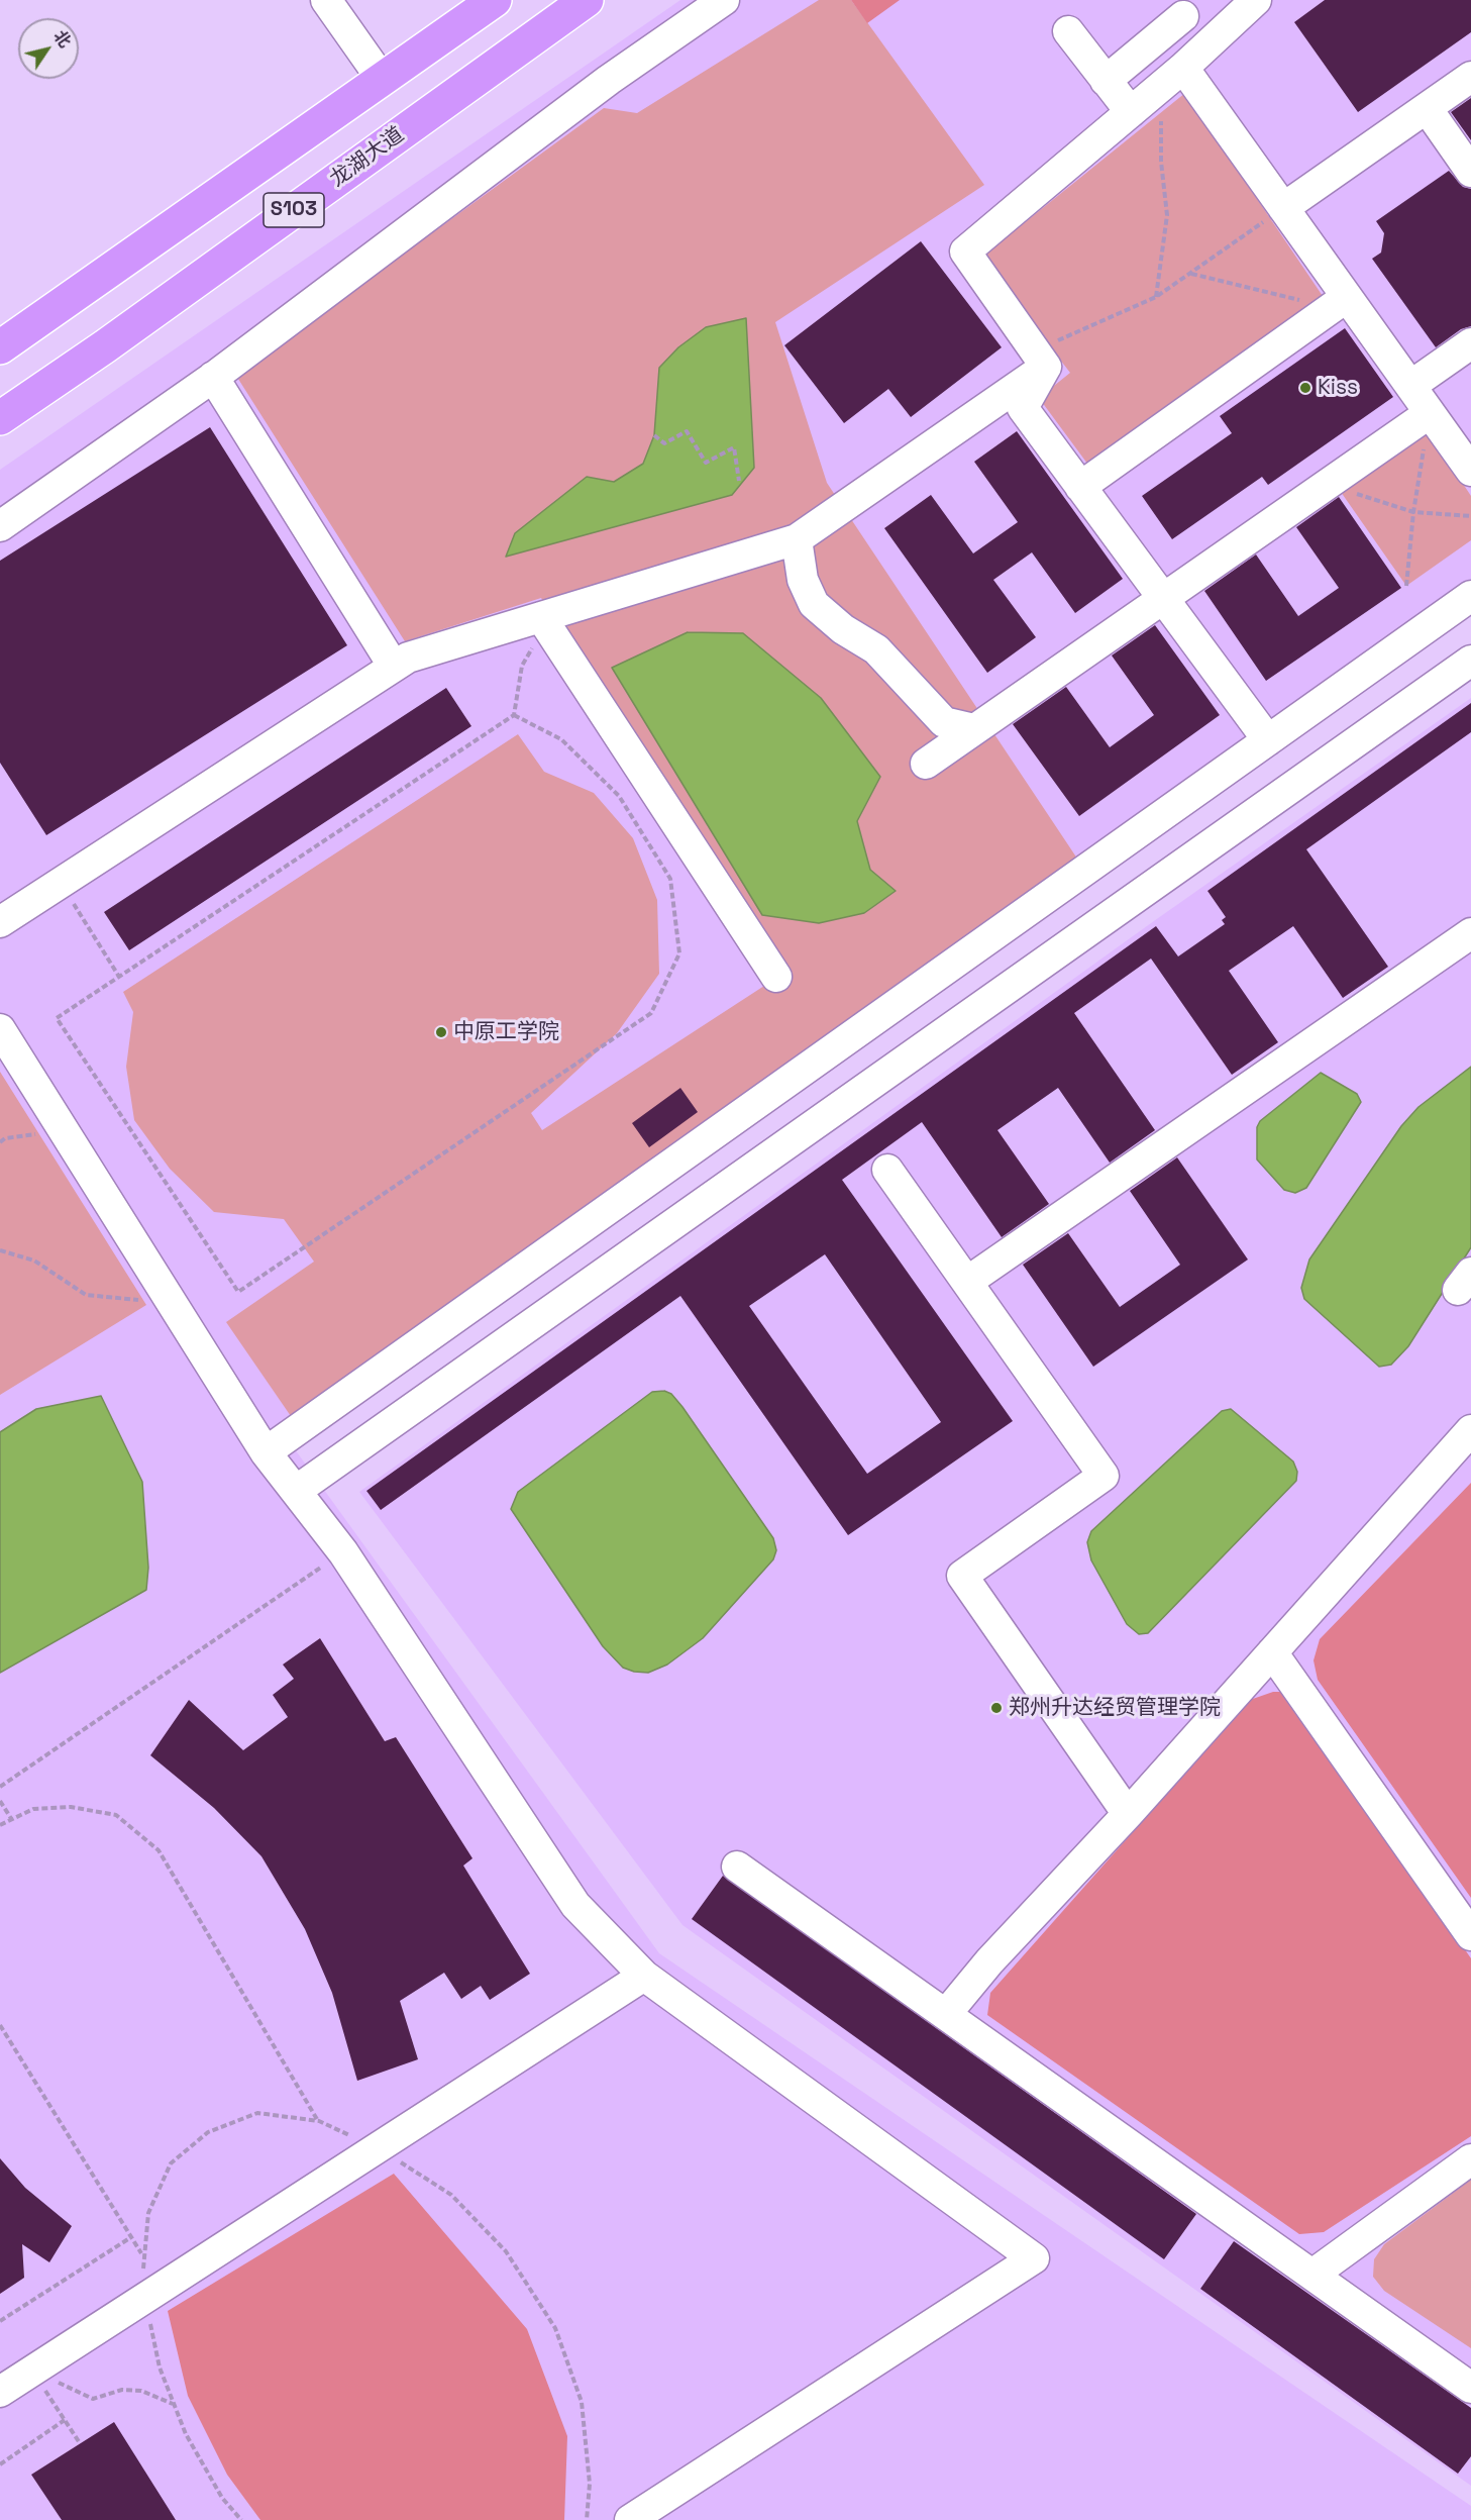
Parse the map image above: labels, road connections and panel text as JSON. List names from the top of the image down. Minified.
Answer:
{"streets":{"highway":["龙湖大道","S103"]},"places":["Kiss","中原工学院","郑州升达经贸管理学院"],"north":"top right"}
